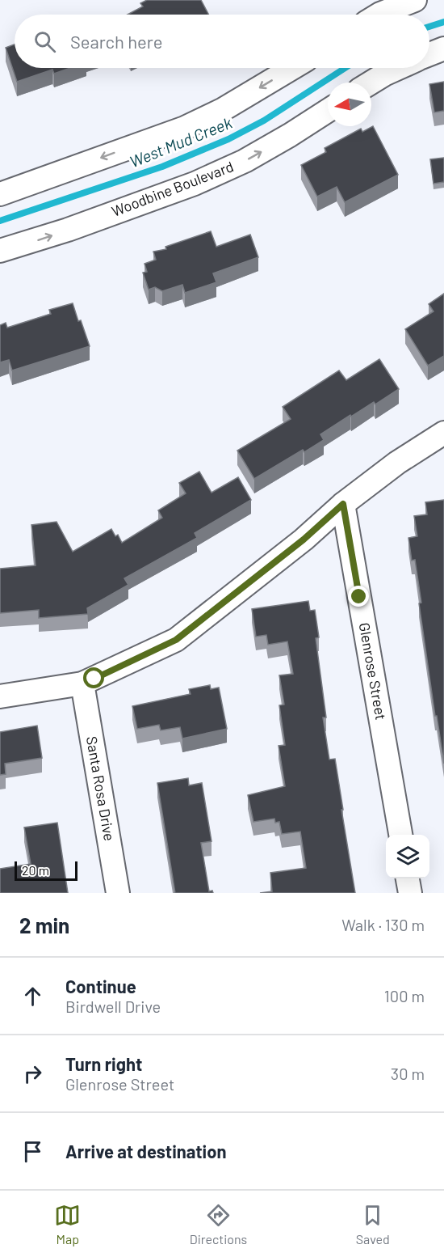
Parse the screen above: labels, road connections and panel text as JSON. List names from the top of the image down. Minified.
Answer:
{"streets":{"street":["Woodbine Boulevard","Glenrose Street","Santa Rosa Drive"]},"water":["West Mud Creek"],"scale_bar":"20 m","north":"left","page":{"search":"Search here","scale":"20 m","heading":["2 min","Walk · 130 m"],"list":[["Continue","Birdwell Drive","100 m"],["Turn right","Glenrose Street","30 m"],"Arrive at destination"],"nav":["Map","Directions","Saved"]}}
